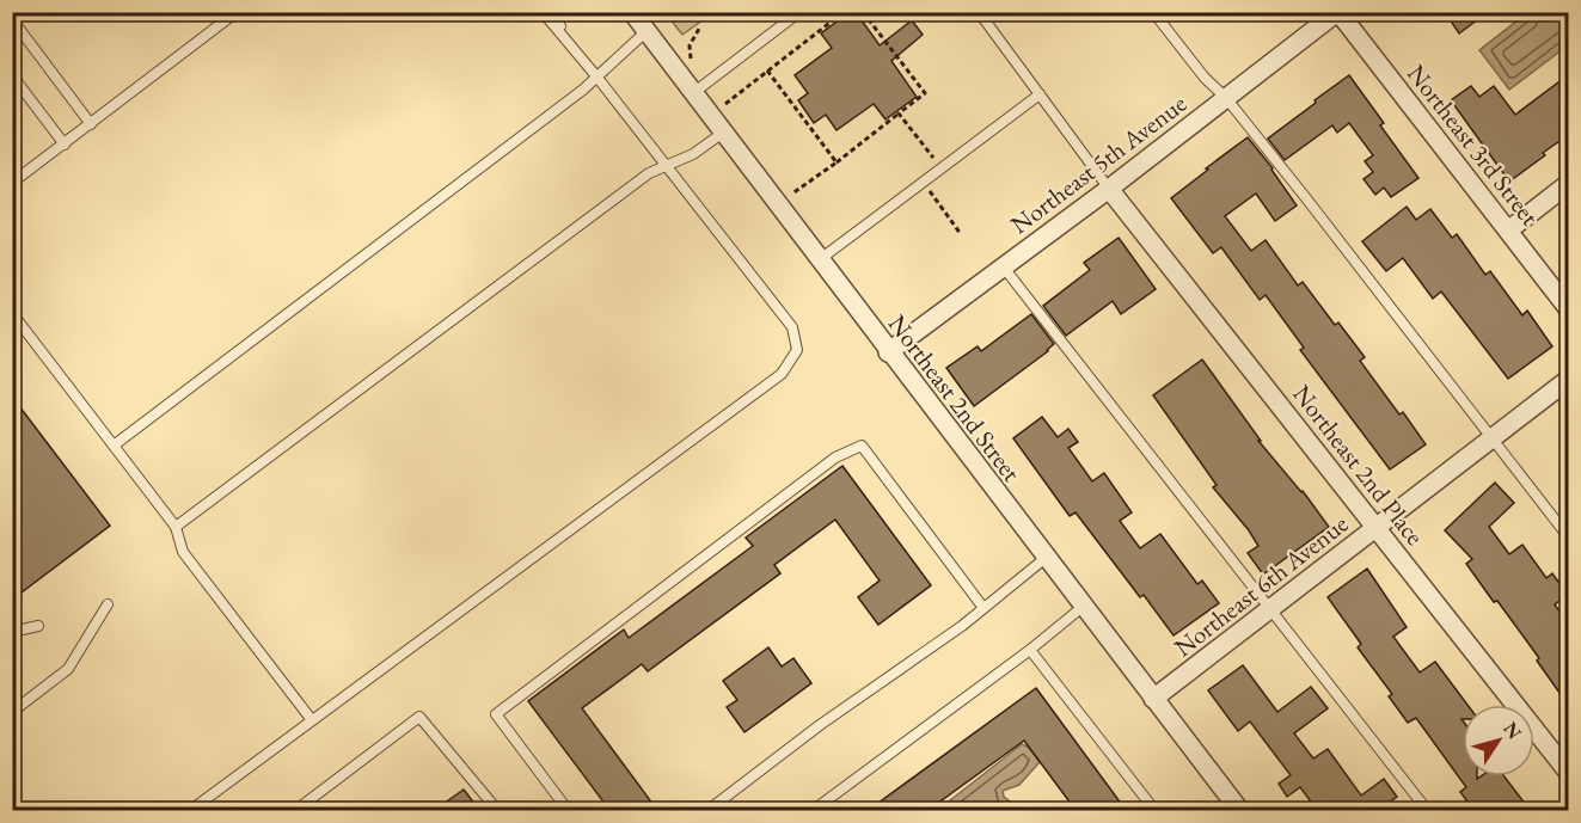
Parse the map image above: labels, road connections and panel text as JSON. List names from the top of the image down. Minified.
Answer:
{"streets":{"street":["Northeast 3rd Street","Northeast 5th Avenue","Northeast 2nd Street","Northeast 2nd Place","Northeast 6th Avenue"]},"crossings":[["Northeast 3rd Street","Northeast 5th Avenue"],["Northeast 5th Avenue","Northeast 2nd Street"],["Northeast 5th Avenue","Northeast 2nd Place"],["Northeast 2nd Street","Northeast 6th Avenue"],["Northeast 2nd Place","Northeast 6th Avenue"]],"north":"top right"}
